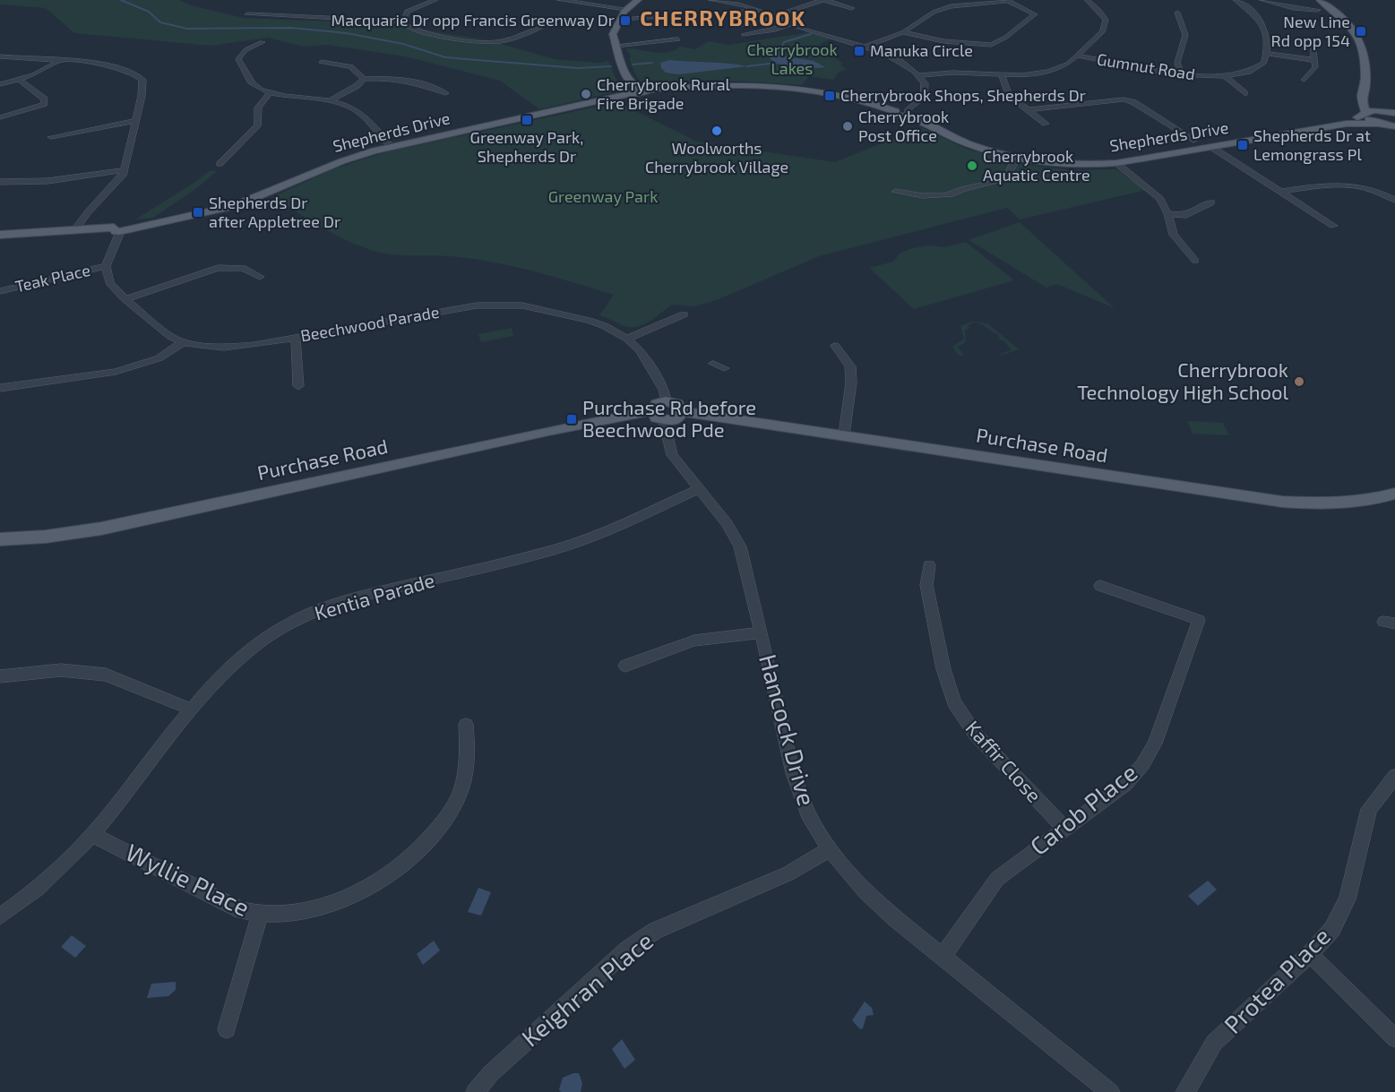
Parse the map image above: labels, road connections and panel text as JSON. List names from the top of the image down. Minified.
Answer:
{"streets":{"main road":["Shepherds Drive","Purchase Road"],"street":["Gumnut Road","Teak Place","Beechwood Parade","Kentia Parade","Hancock Drive","Kaffir Close","Carob Place","Wyllie Place","Protea Place","Keighran Place"]},"crossings":[["Teak Place","Beechwood Parade"],["Purchase Road","Hancock Drive"],["Kentia Parade","Hancock Drive"],["Kentia Parade","Wyllie Place"],["Hancock Drive","Carob Place"],["Hancock Drive","Keighran Place"],["Kaffir Close","Carob Place"]],"districts":["CHERRYBROOK"],"parks":["Cherrybrook Lakes","Greenway Park"],"places":{"transit":["Macquarie Dr opp Francis Greenway Dr","New Line Rd opp 154","Manuka Circle","Cherrybrook Shops, Shepherds Dr","Greenway Park, Shepherds Dr","Shepherds Dr at Lemongrass Pl","Shepherds Dr after Appletree Dr","Purchase Rd before Beechwood Pde"],"other":["Cherrybrook Rural Fire Brigade","Cherrybrook Post Office","Woolworths Cherrybrook Village","Cherrybrook Aquatic Centre","Cherrybrook Technology High School"]}}
